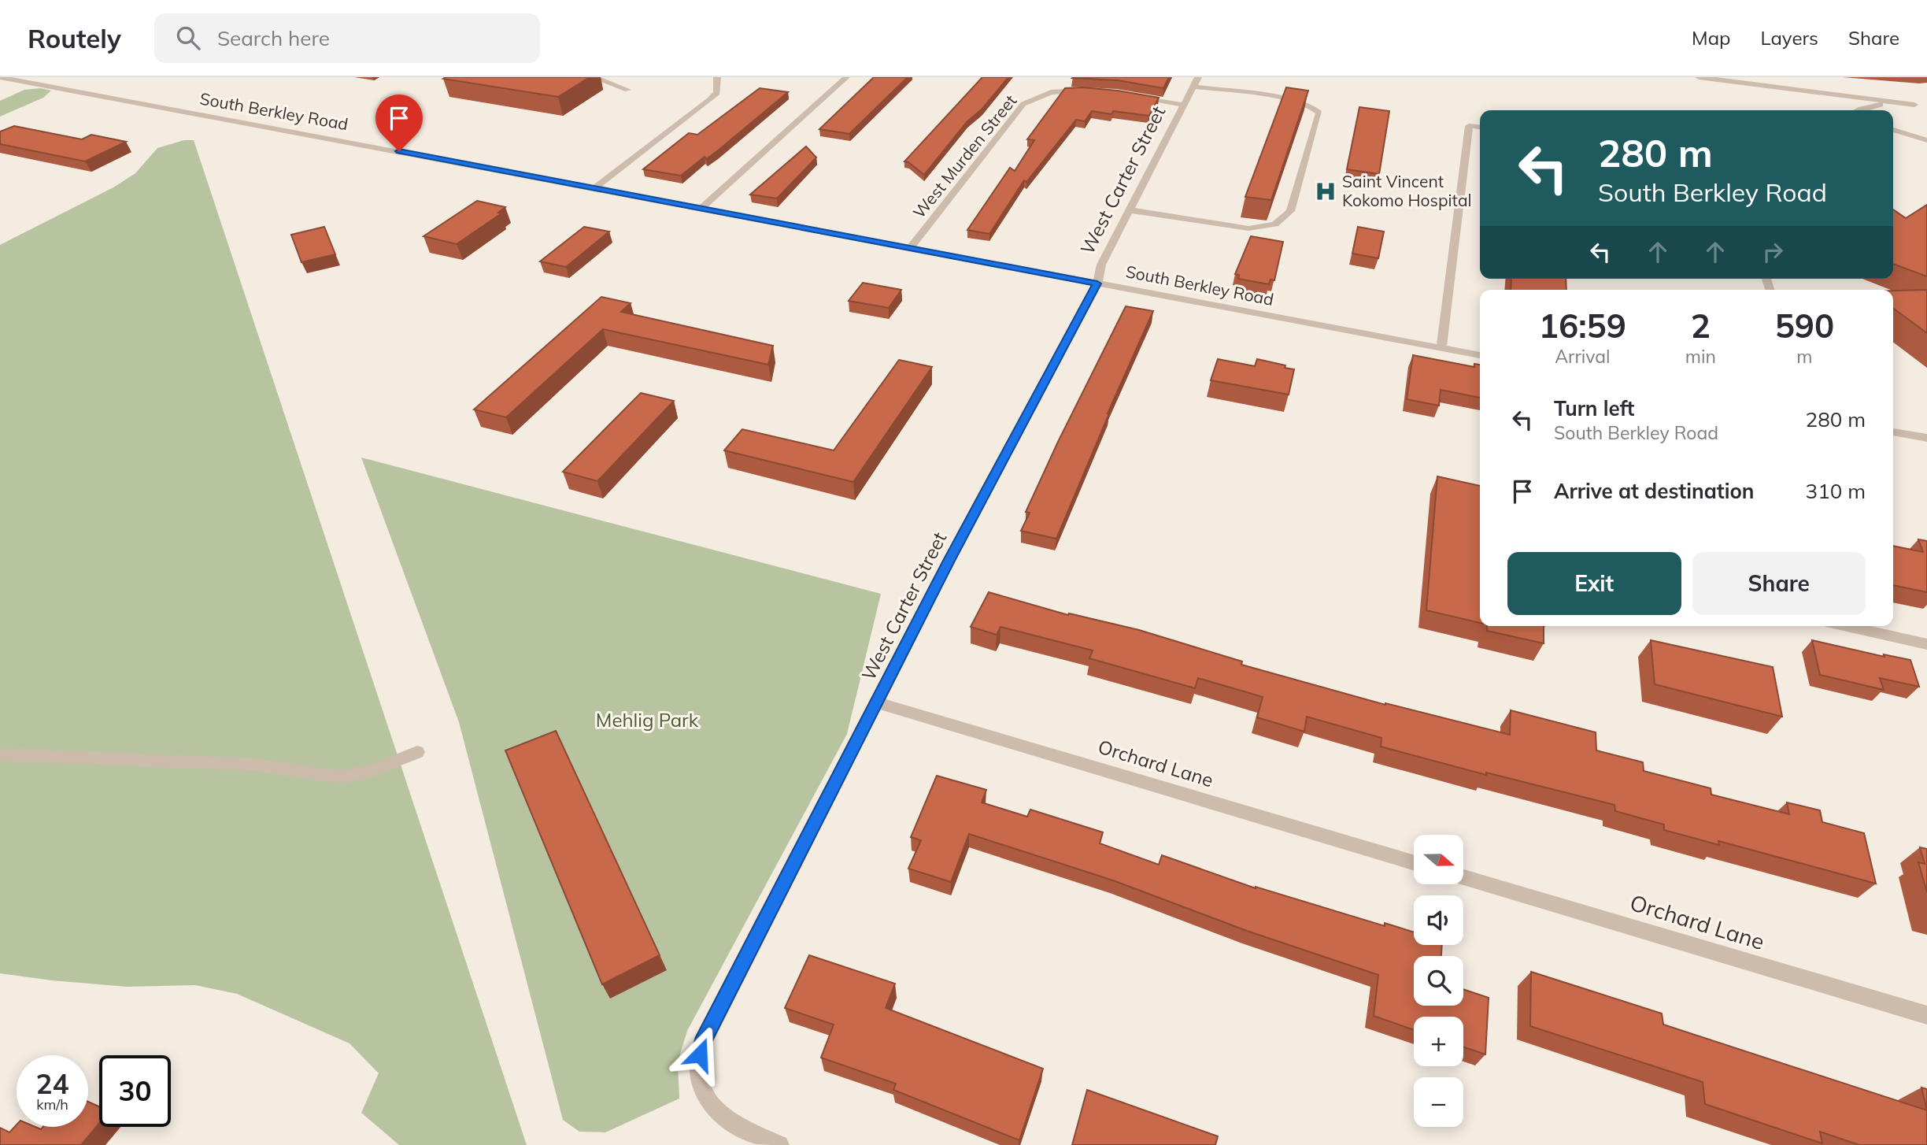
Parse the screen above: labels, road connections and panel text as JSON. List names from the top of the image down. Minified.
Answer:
{"streets":{"street":["South Berkley Road","West Murden Street","West Carter Street","Orchard Lane"]},"crossings":[["South Berkley Road","West Murden Street"],["South Berkley Road","West Carter Street"],["West Carter Street","Orchard Lane"]],"parks":["Mehlig Park"],"places":{"hospital":["Saint Vincent Kokomo Hospital"]},"north":"right","page":{"header":"Routely","search":"Search here","nav":["Map","Layers","Share"],"turn":["280 m","South Berkley Road"],"eta":["16:59","Arrival","2","min","590","m"],"list":[{"name":"Turn left","note":"South Berkley Road","value":"280 m"},{"name":"Arrive at destination","value":"310 m"}],"buttons":["Exit","Share"],"map_buttons":["+","−"],"speed":"24 km/h","limit":"30"}}
